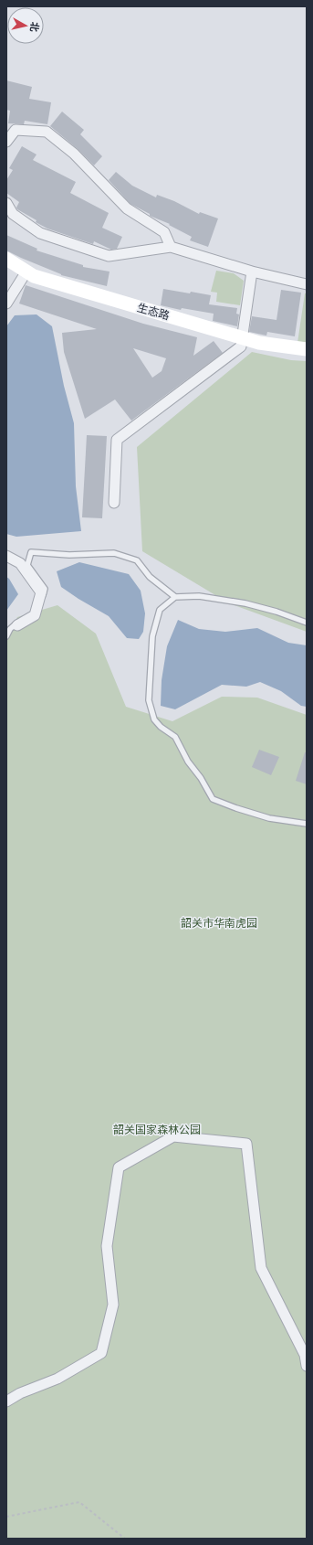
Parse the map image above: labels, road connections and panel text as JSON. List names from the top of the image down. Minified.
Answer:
{"streets":{"street":["生态路"]},"parks":["韶关市华南虎园","韶关国家森林公园"],"north":"right"}
